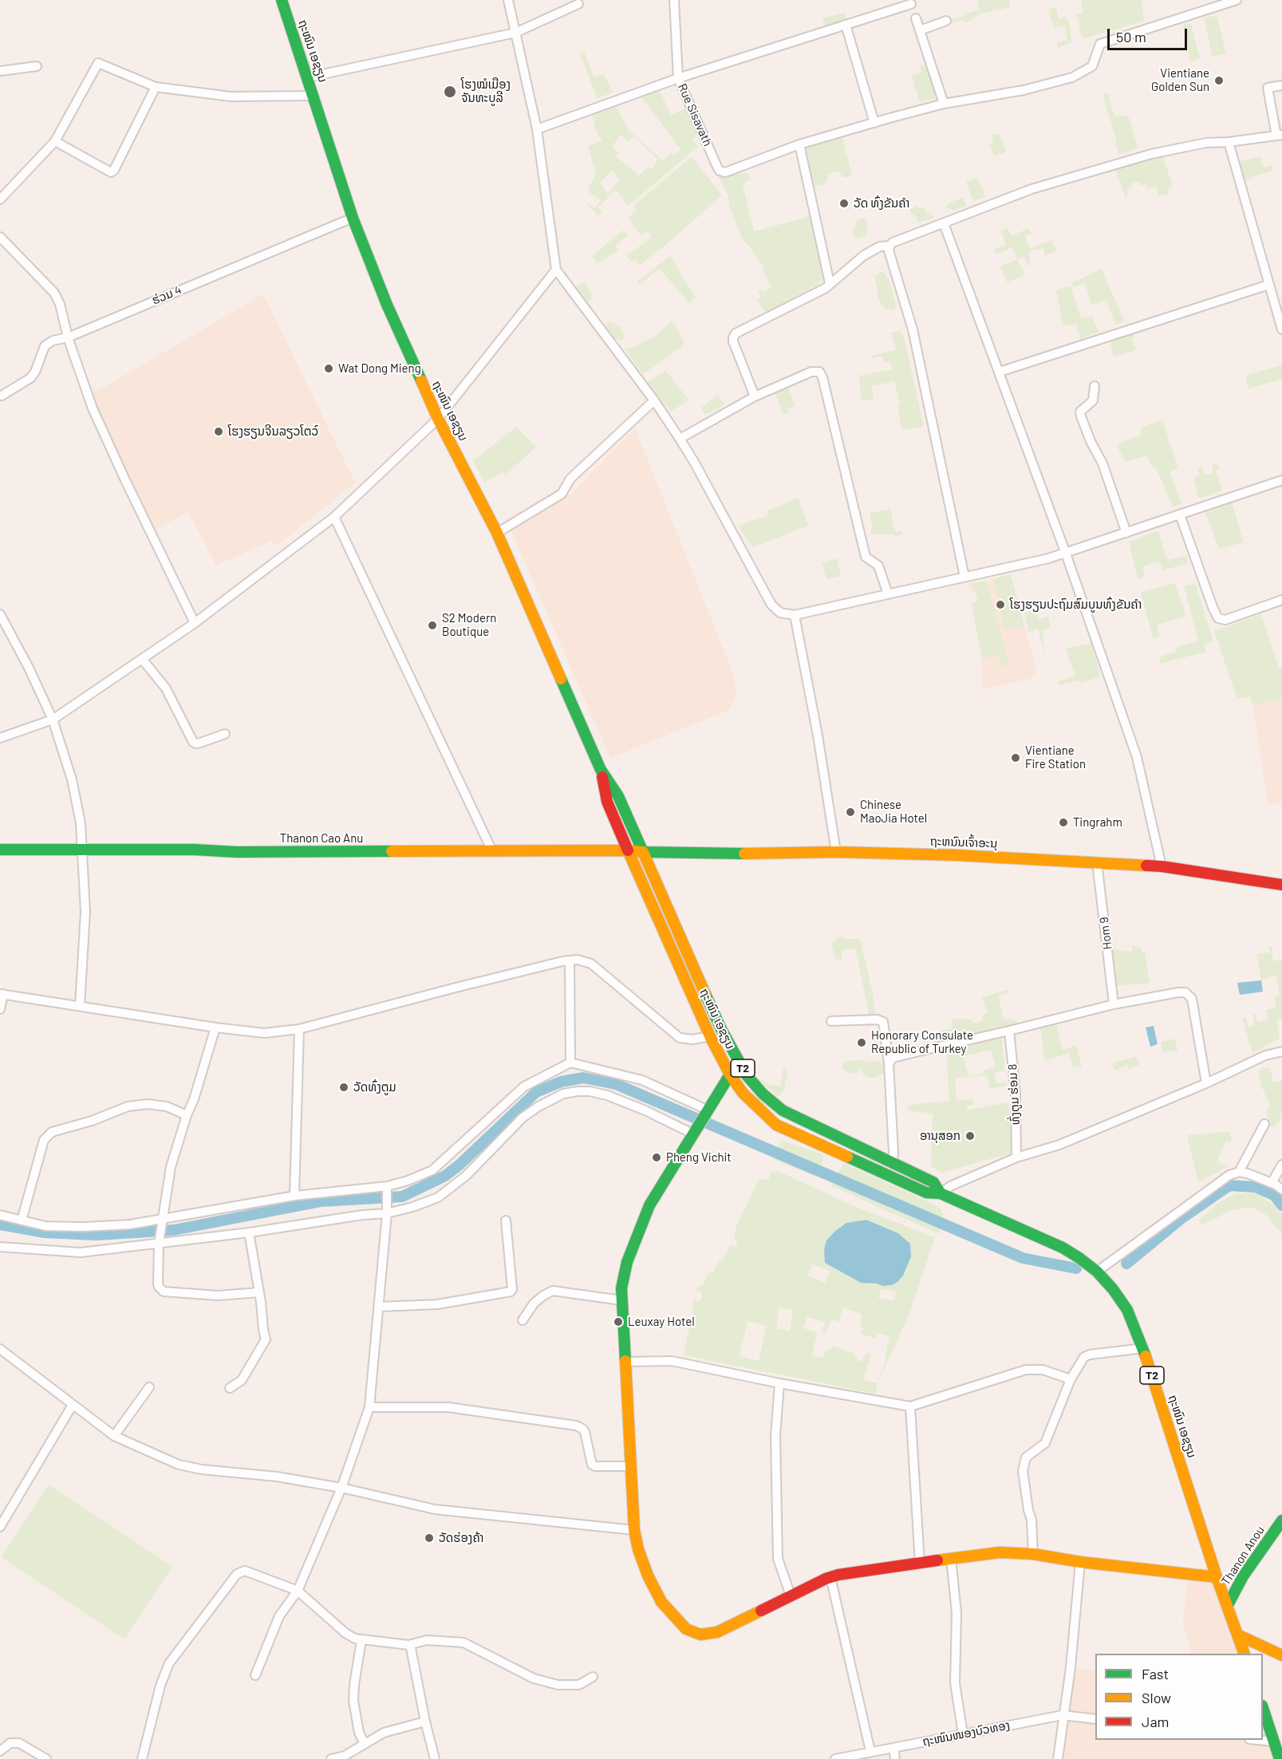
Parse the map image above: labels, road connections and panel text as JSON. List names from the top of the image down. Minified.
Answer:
{"streets":{"main road":["ຖະໜົນ ເອຊຽນ","Thanon Cao Anu","ຖະຫນົນເຈົ້າອະນຸ","T2","Thanon Anou"],"street":["Rue Sisavath","ຮ່ວມ 4","Hom 9","ທົ່ງຕູມ ຮ່ອມ 8","ຖະໜົນໜອງບົວທອງ"]},"crossings":[["ຖະໜົນ ເອຊຽນ","ຮ່ວມ 4"],["ຖະໜົນ ເອຊຽນ","Thanon Cao Anu"],["ຖະໜົນ ເອຊຽນ","ຖະຫນົນເຈົ້າອະນຸ"],["ຖະໜົນ ເອຊຽນ","Thanon Anou"],["Thanon Cao Anu","ຖະຫນົນເຈົ້າອະນຸ"],["ຖະຫນົນເຈົ້າອະນຸ","Hom 9"]],"places":["Vientiane Golden Sun","ໂຮງໝໍເມືອງ ຈັນທະບູລີ","ວັດ ທົ່ງຂັນຄຳ","Wat Dong Mieng","ໂຮງຮຽນຈີນລຽວໂຕວ໌","ໂຮງຮຽນປະຖົມສົມບູນທົ່ງຂັນຄຳ","S2 Modern Boutique","Vientiane Fire Station","Chinese MaoJia Hotel","Tingrahm","Honorary Consulate Republic of Turkey","ວັດທົ່ງຕູມ","ອານຸສອກ","Pheng Vichit","Leuxay Hotel","ວັດຮ່ອງຄ້າ"],"legend":["Fast","Slow","Jam"],"scale_bar":"50 m"}
